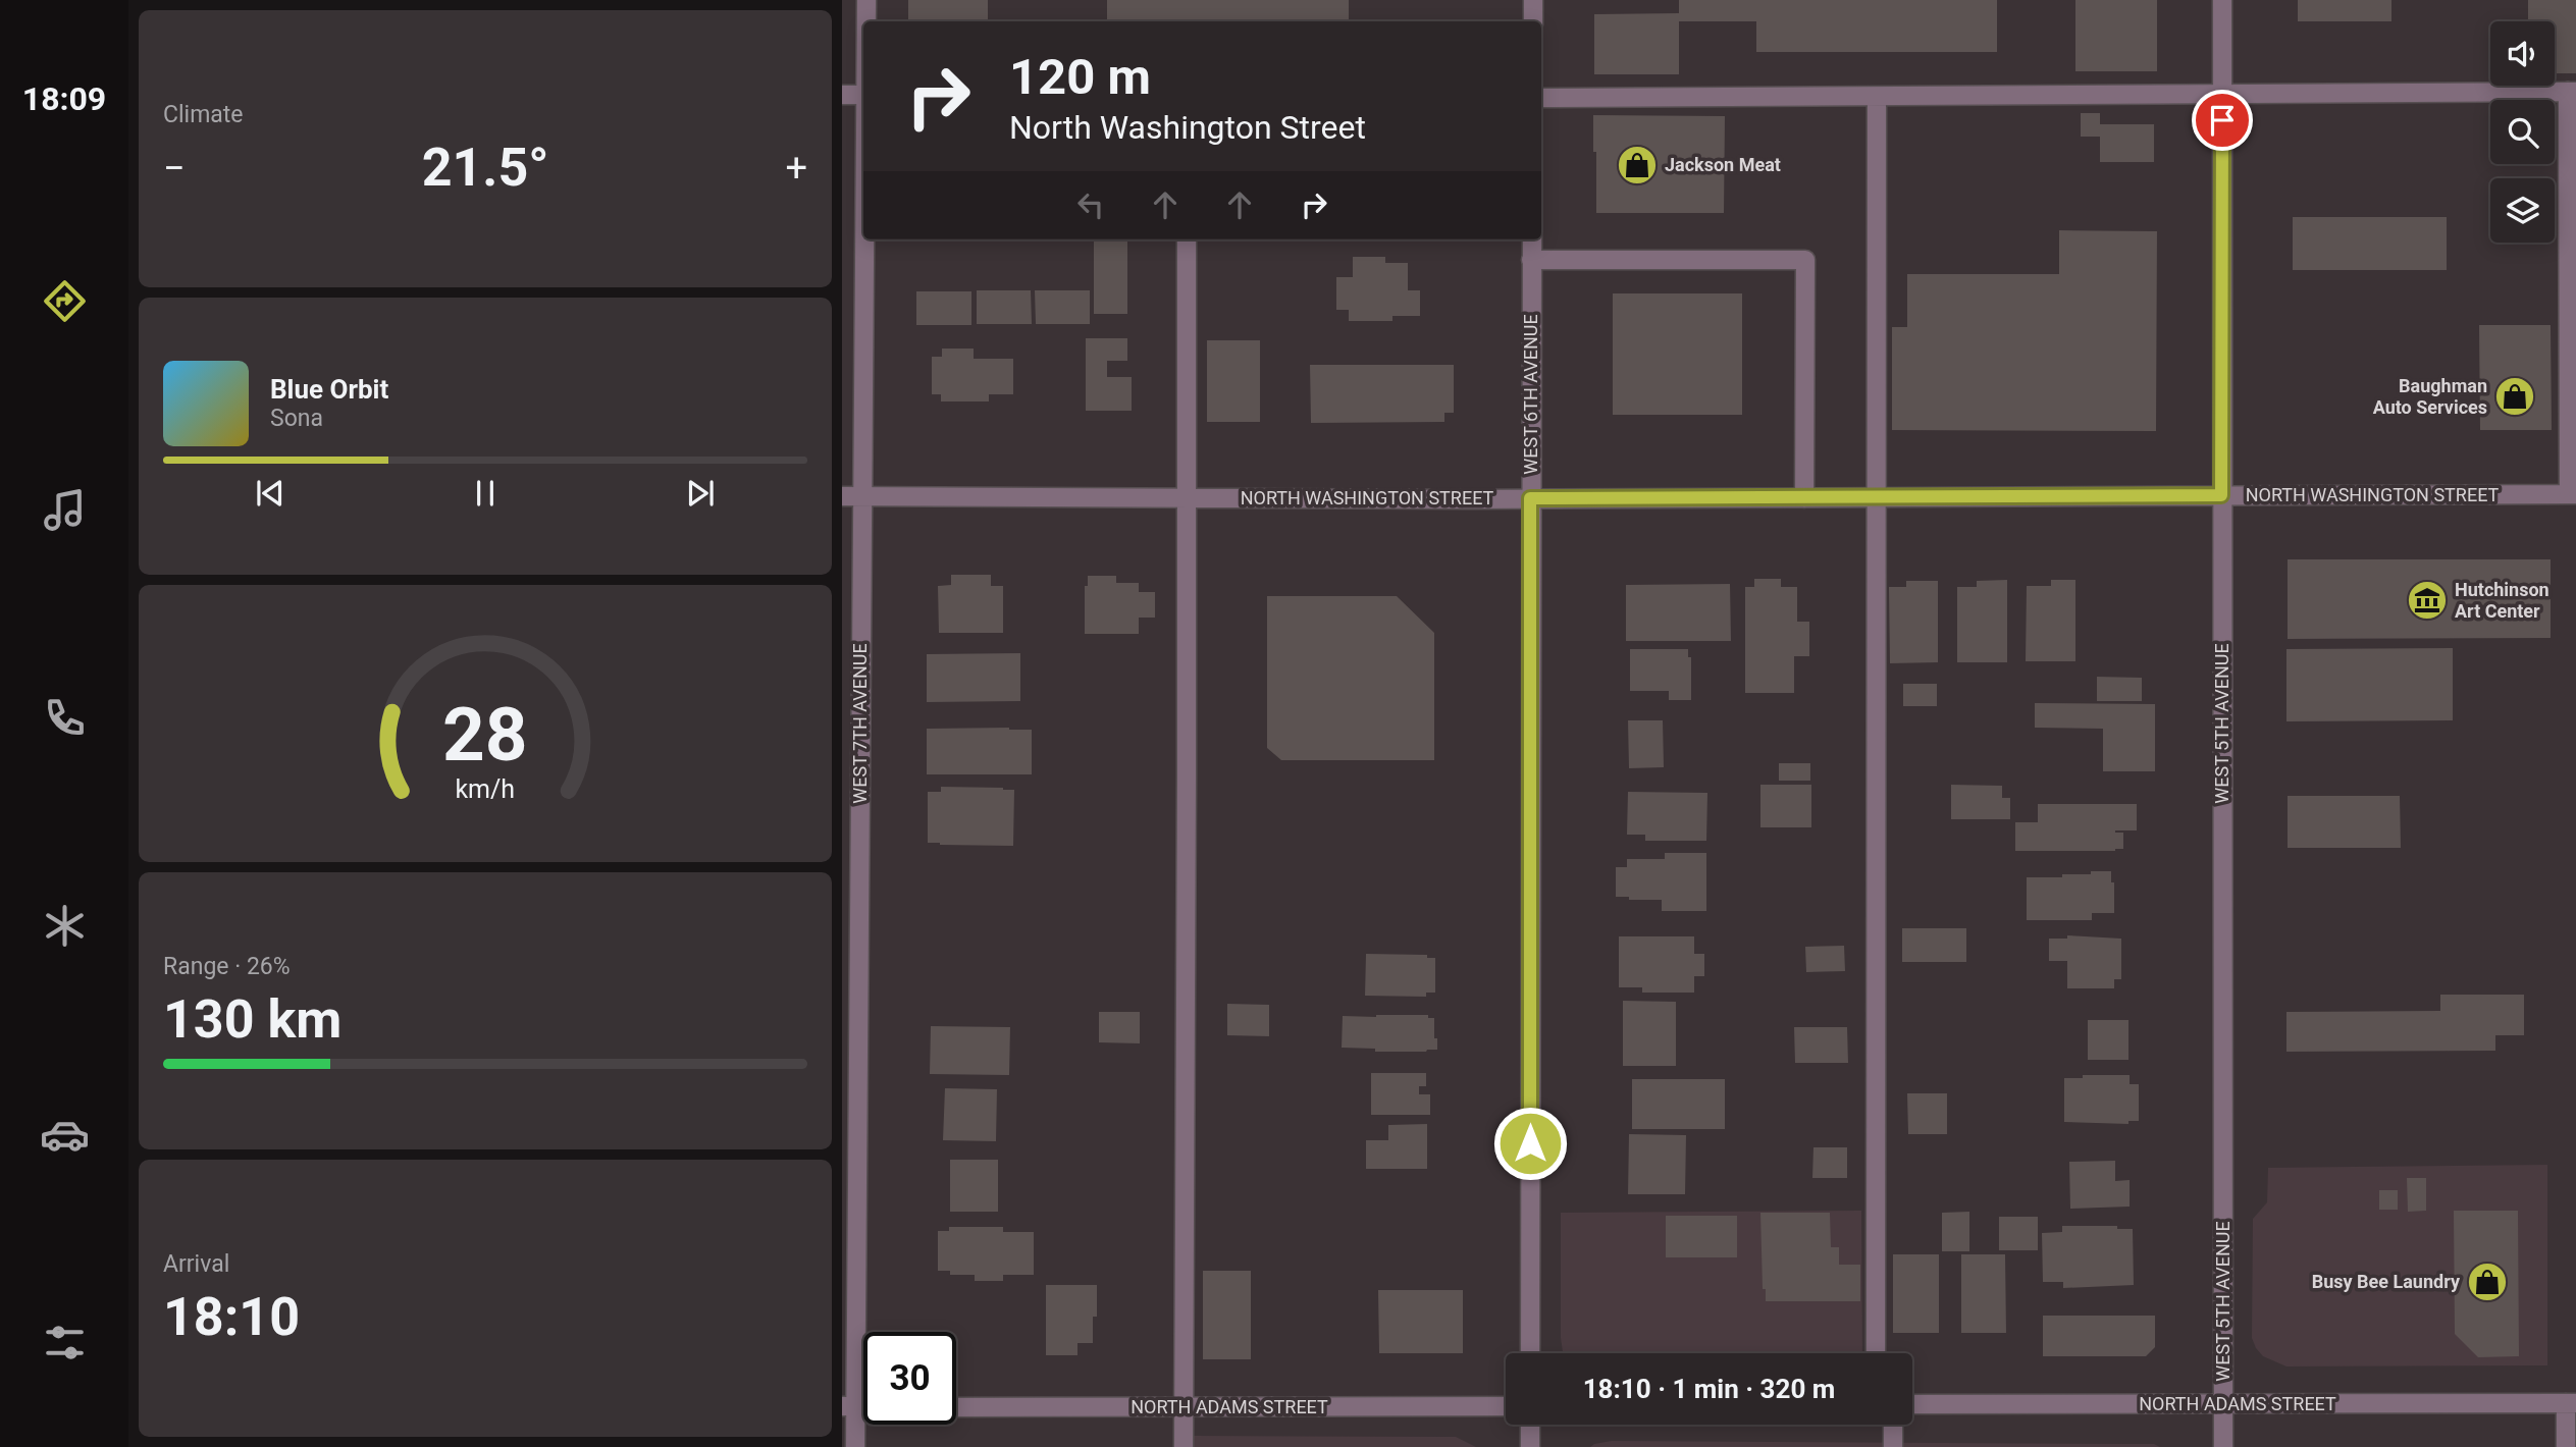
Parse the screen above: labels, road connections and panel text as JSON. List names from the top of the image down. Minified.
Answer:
{"streets":{"street":["WEST 6TH AVENUE","NORTH WASHINGTON STREET","WEST 7TH AVENUE","WEST 5TH AVENUE","NORTH ADAMS STREET"]},"crossings":[["WEST 6TH AVENUE","NORTH WASHINGTON STREET"],["NORTH WASHINGTON STREET","WEST 7TH AVENUE"],["NORTH WASHINGTON STREET","WEST 5TH AVENUE"],["WEST 5TH AVENUE","NORTH ADAMS STREET"]],"places":{"shop":["Jackson Meat","Baughman Auto Services","Busy Bee Laundry"],"museum":["Hutchinson Art Center"]},"page":{"tabs":"18:09","tile":["Climate",["Range · 26%","130 km"],["Arrival","18:10"]],"turn":["120 m","North Washington Street"],"heat":["−","21.5°","+"],"song":["Blue Orbit","Sona"],"limit":"30","trip":"18:10 · 1 min · 320 m","gauge":["28","km/h"]}}
